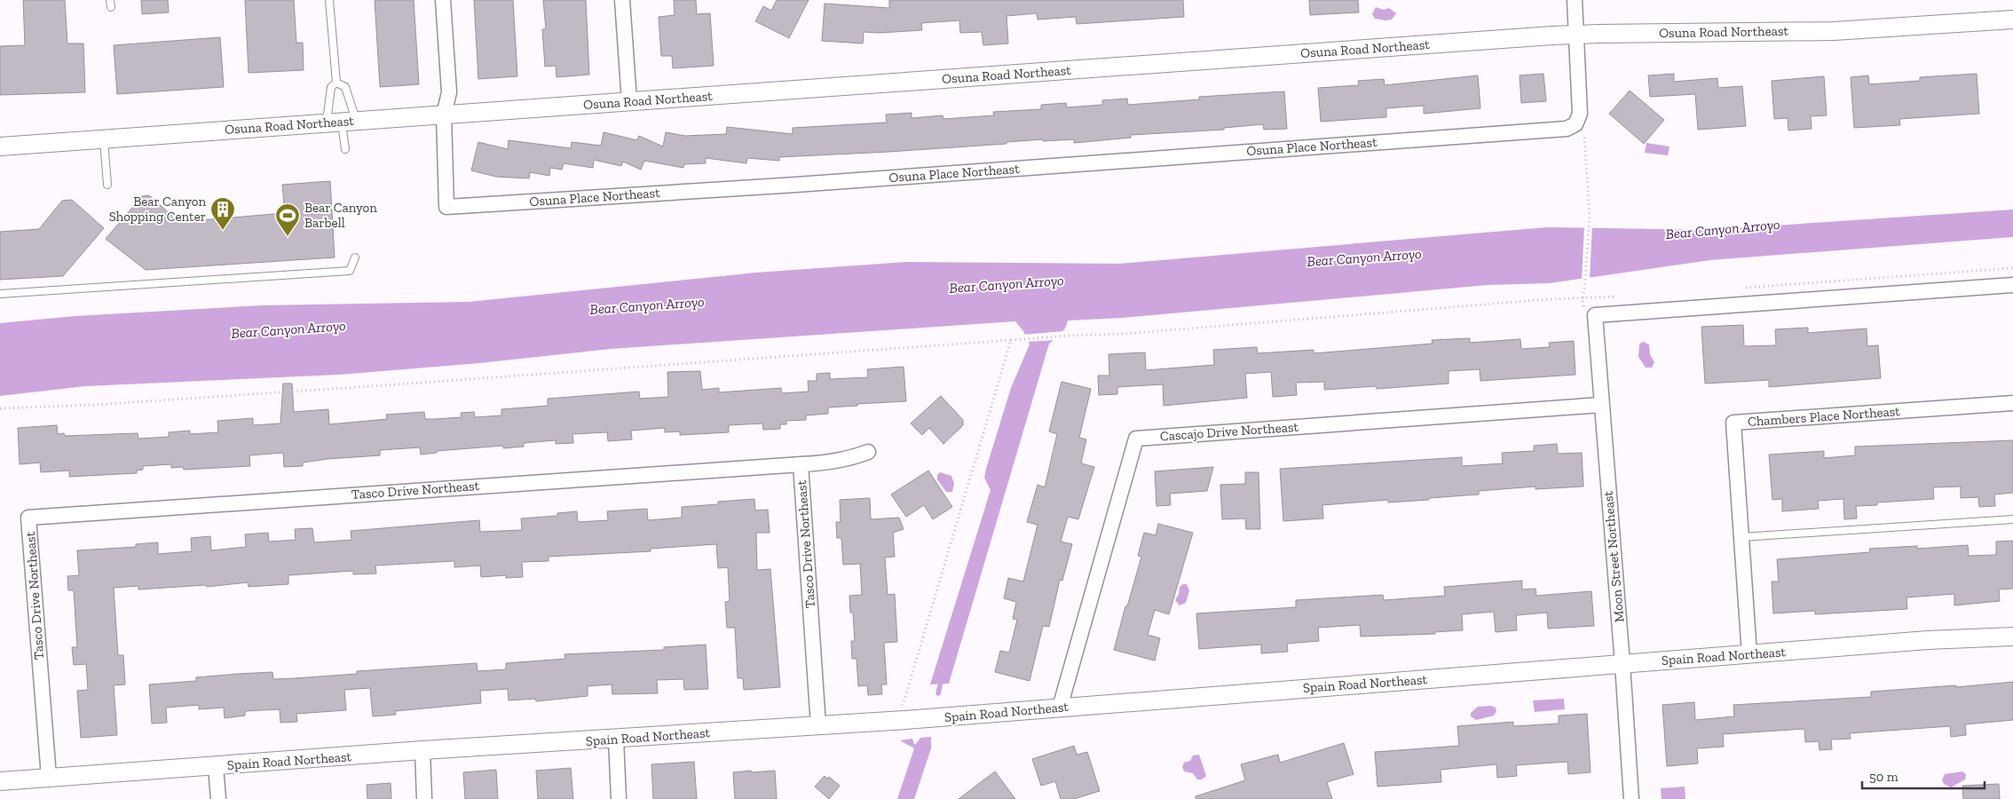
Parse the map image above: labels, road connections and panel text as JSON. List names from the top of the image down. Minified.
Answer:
{"streets":{"street":["Osuna Road Northeast","Osuna Place Northeast","Chambers Place Northeast","Cascajo Drive Northeast","Tasco Drive Northeast","Moon Street Northeast","Spain Road Northeast"]},"crossings":[["Osuna Road Northeast","Osuna Place Northeast"],["Chambers Place Northeast","Spain Road Northeast"],["Cascajo Drive Northeast","Moon Street Northeast"],["Cascajo Drive Northeast","Spain Road Northeast"],["Tasco Drive Northeast","Spain Road Northeast"],["Moon Street Northeast","Spain Road Northeast"]],"water":["Bear Canyon Arroyo"],"places":{"building":["Bear Canyon Shopping Center"],"sports":["Bear Canyon Barbell"]},"scale_bar":"50 m"}
